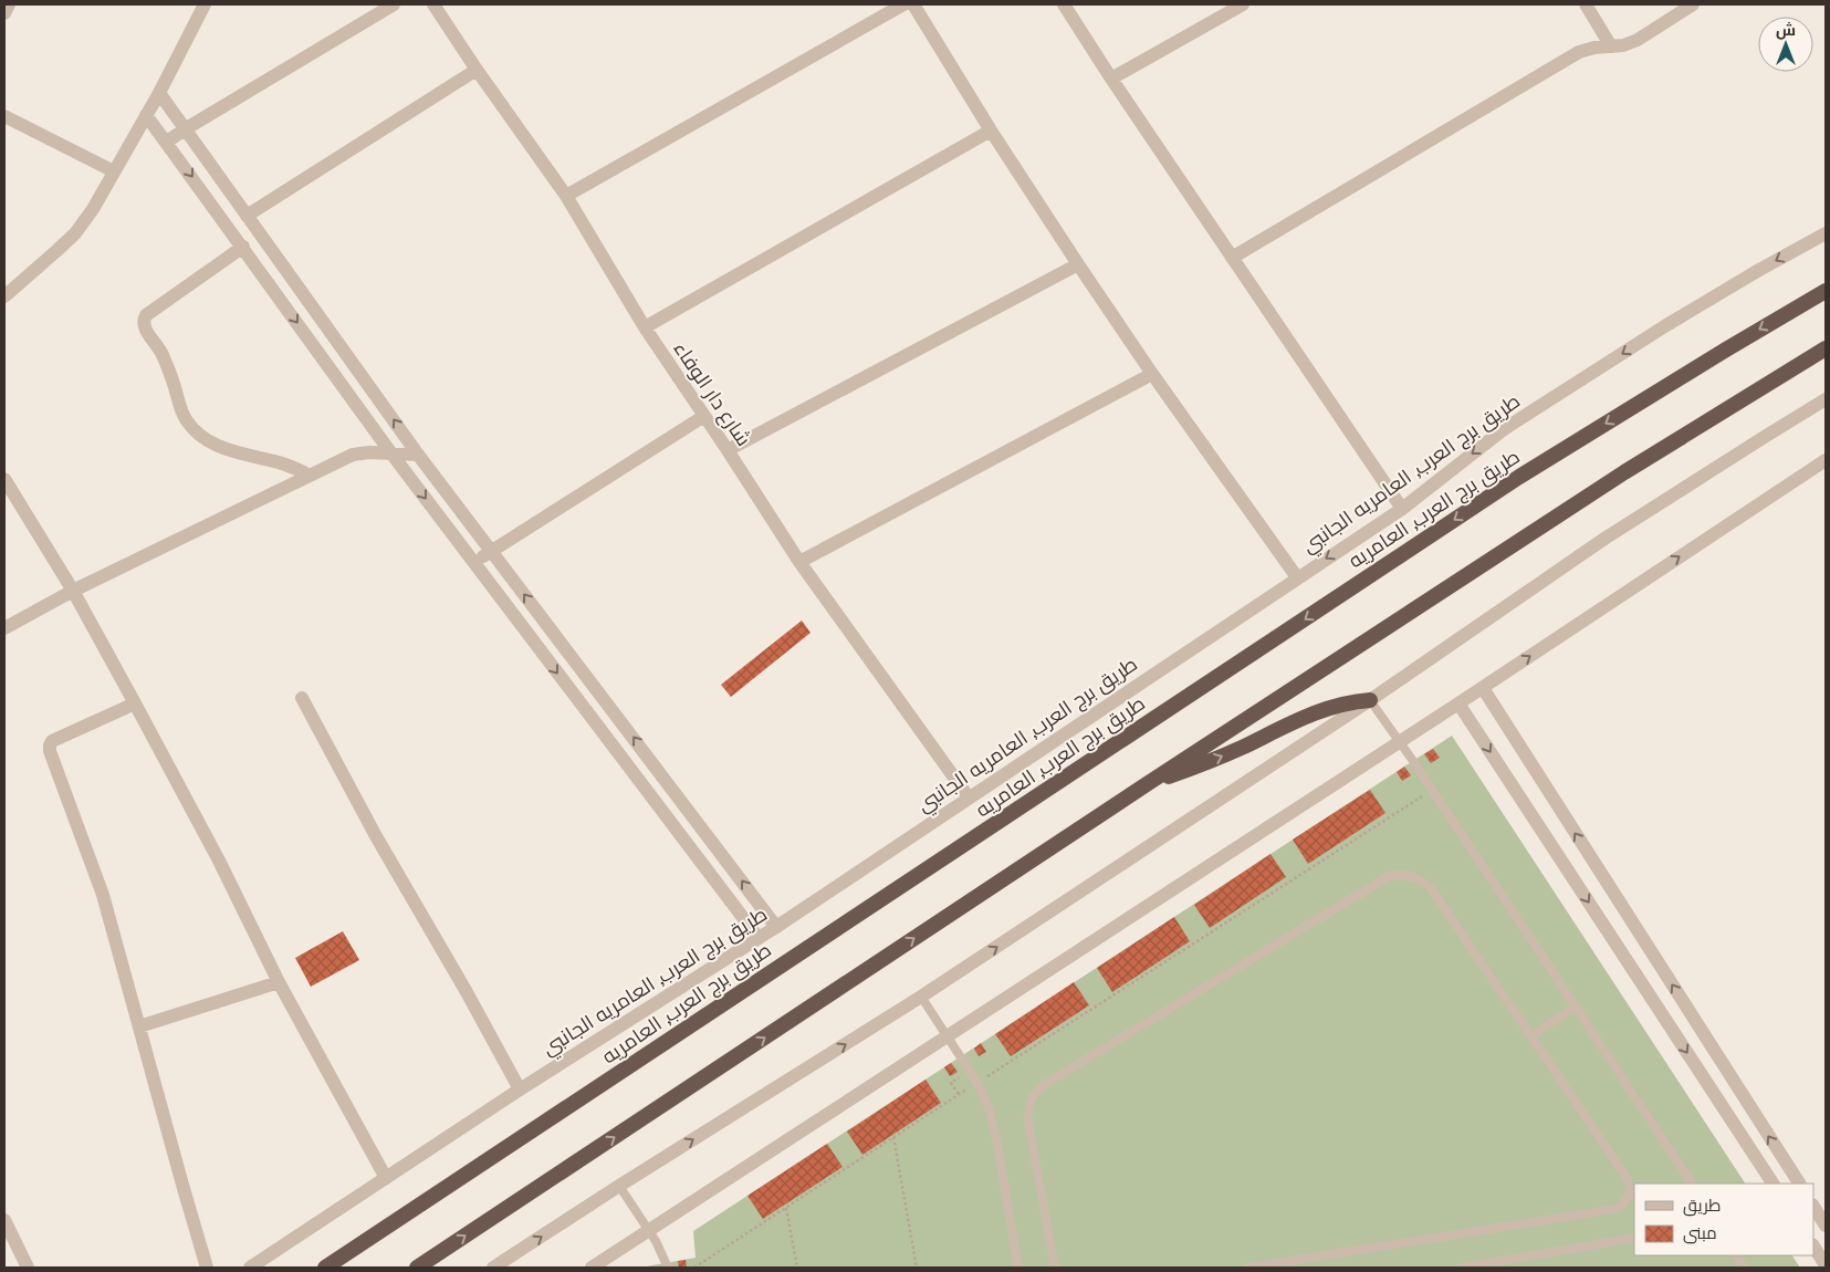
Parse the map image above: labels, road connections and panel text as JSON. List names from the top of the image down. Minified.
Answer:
{"streets":{"highway":["طريق برج العرب, العامريه"],"street":["شارع دار الوفاء","طريق برج العرب, العامريه الجانبي"]},"crossings":[["شارع دار الوفاء","طريق برج العرب, العامريه الجانبي"]],"legend":["طريق","مبنى"],"north":"top"}
